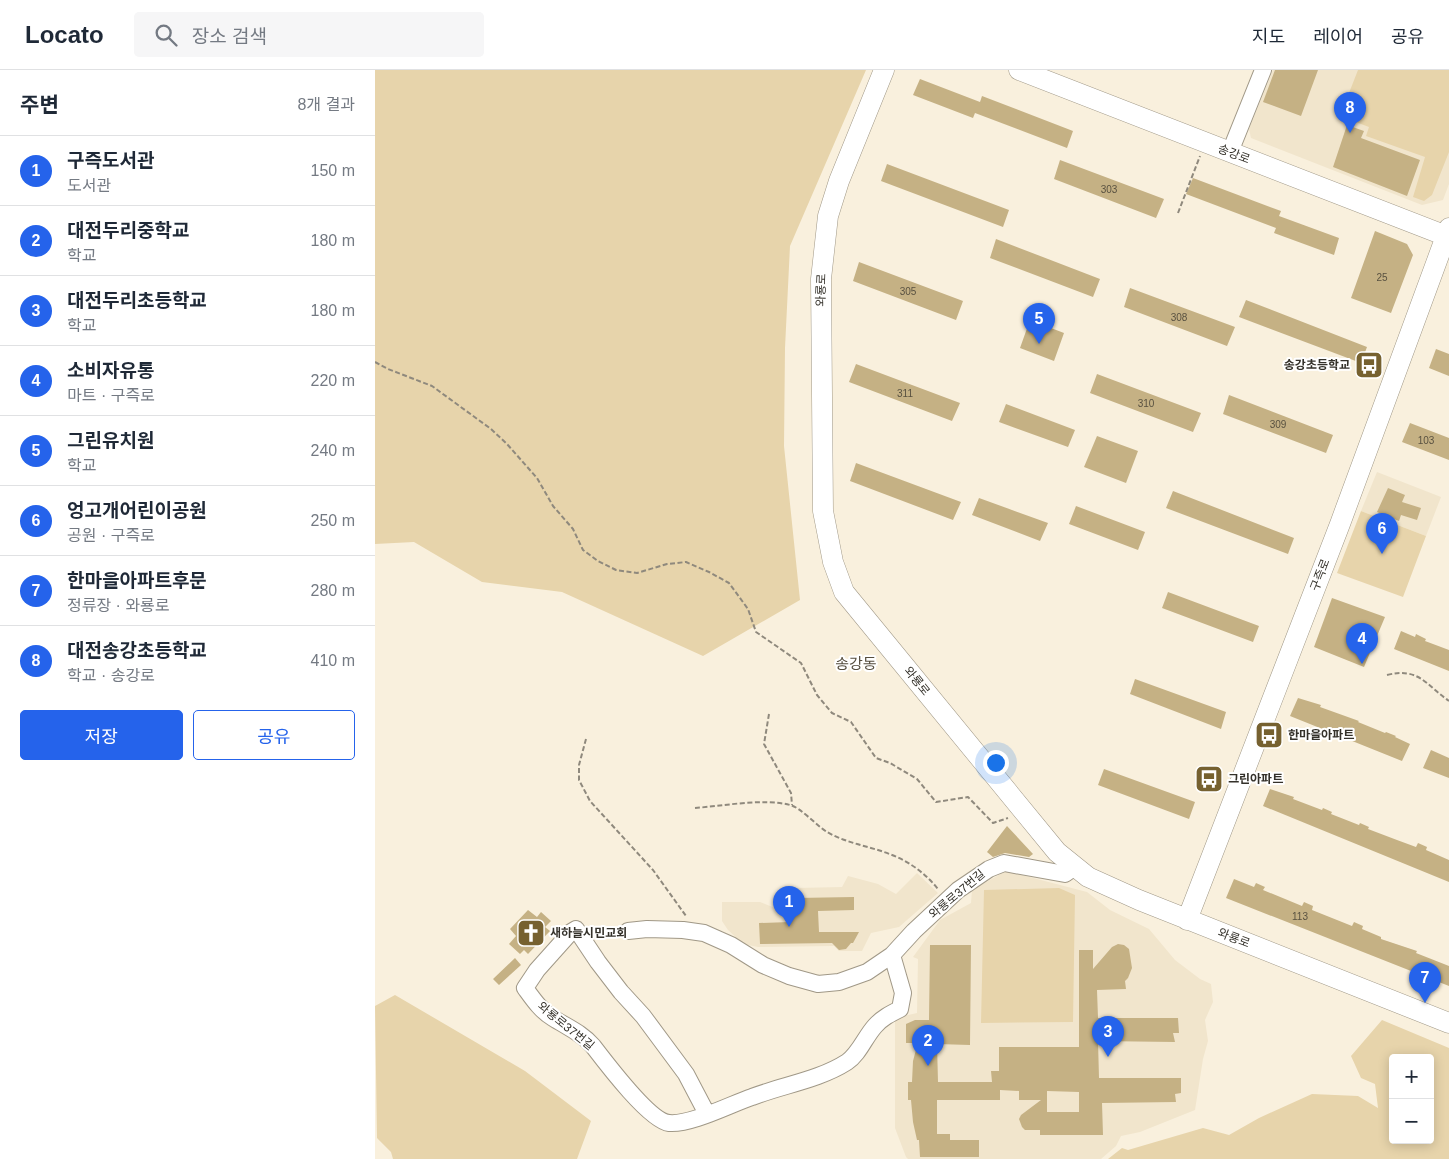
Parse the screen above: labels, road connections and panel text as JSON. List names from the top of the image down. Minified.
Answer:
{"streets":{"main road":["송강로","와룡로","구즉로"],"street":["와룡로37번길"]},"crossings":[["송강로","구즉로"],["와룡로","구즉로"],["와룡로","와룡로37번길"]],"districts":["송강동"],"places":{"bus stop":["송강초등학교","한마을아파트","그린아파트"],"church":["새하늘시민교회"]},"house_numbers":["303","25","305","308","311","310","309","103","113"],"page":{"header":"Locato","search":"장소 검색","nav":["지도","레이어","공유"],"heading":["주변","8개 결과"],"pins":["8","5","6","4","1","7","3","2"],"list":[{"mark":"1","name":"구즉도서관","note":"도서관","value":"150 m"},{"mark":"2","name":"대전두리중학교","note":"학교","value":"180 m"},{"mark":"3","name":"대전두리초등학교","note":"학교","value":"180 m"},{"mark":"4","name":"소비자유통","note":"마트 · 구즉로","value":"220 m"},{"mark":"5","name":"그린유치원","note":"학교","value":"240 m"},{"mark":"6","name":"엉고개어린이공원","note":"공원 · 구즉로","value":"250 m"},{"mark":"7","name":"한마을아파트후문","note":"정류장 · 와룡로","value":"280 m"},{"mark":"8","name":"대전송강초등학교","note":"학교 · 송강로","value":"410 m"}],"buttons":["저장","공유"],"map_buttons":["+","−"]}}
